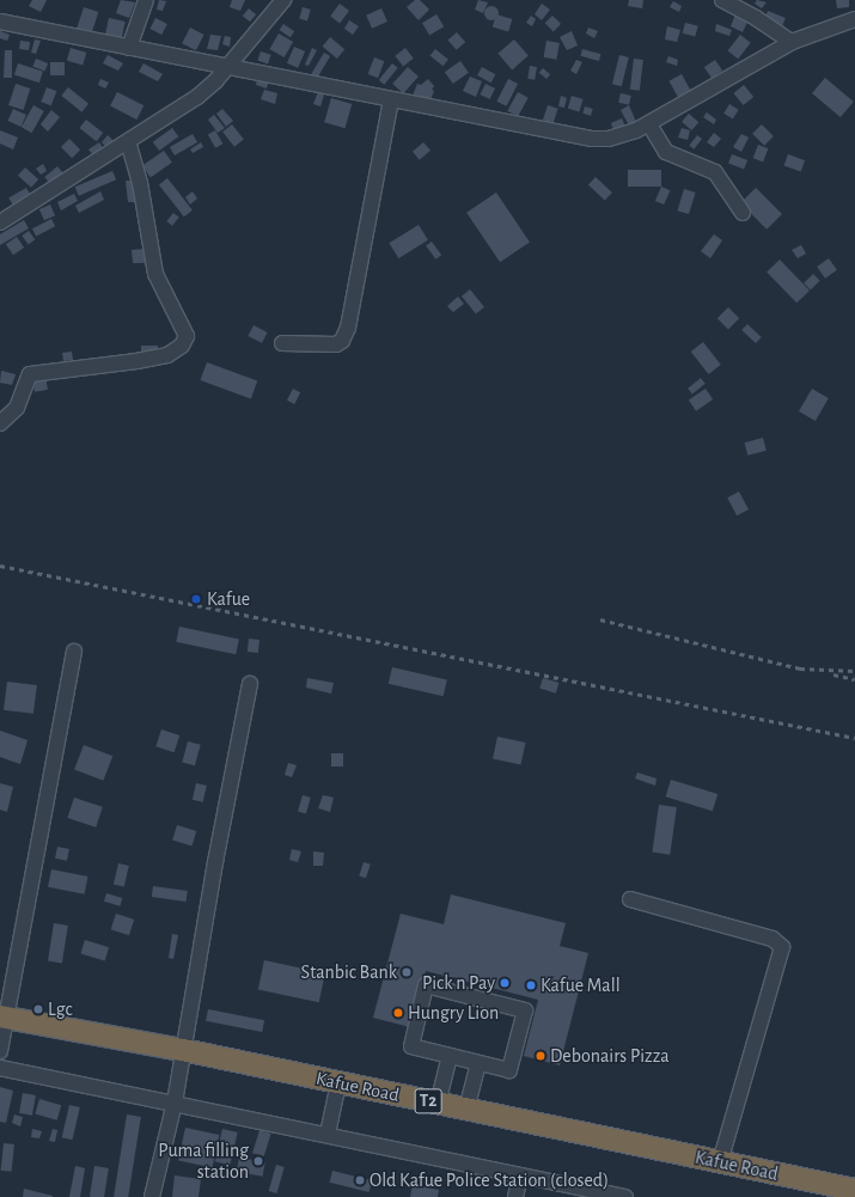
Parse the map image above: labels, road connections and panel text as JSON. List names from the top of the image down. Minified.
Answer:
{"streets":{"highway":["Kafue Road","T2"]},"places":["Kafue","Stanbic Bank","Pick n Pay","Kafue Mall","Lgc","Hungry Lion","Debonairs Pizza","Puma filling station","Old Kafue Police Station (closed)"]}
